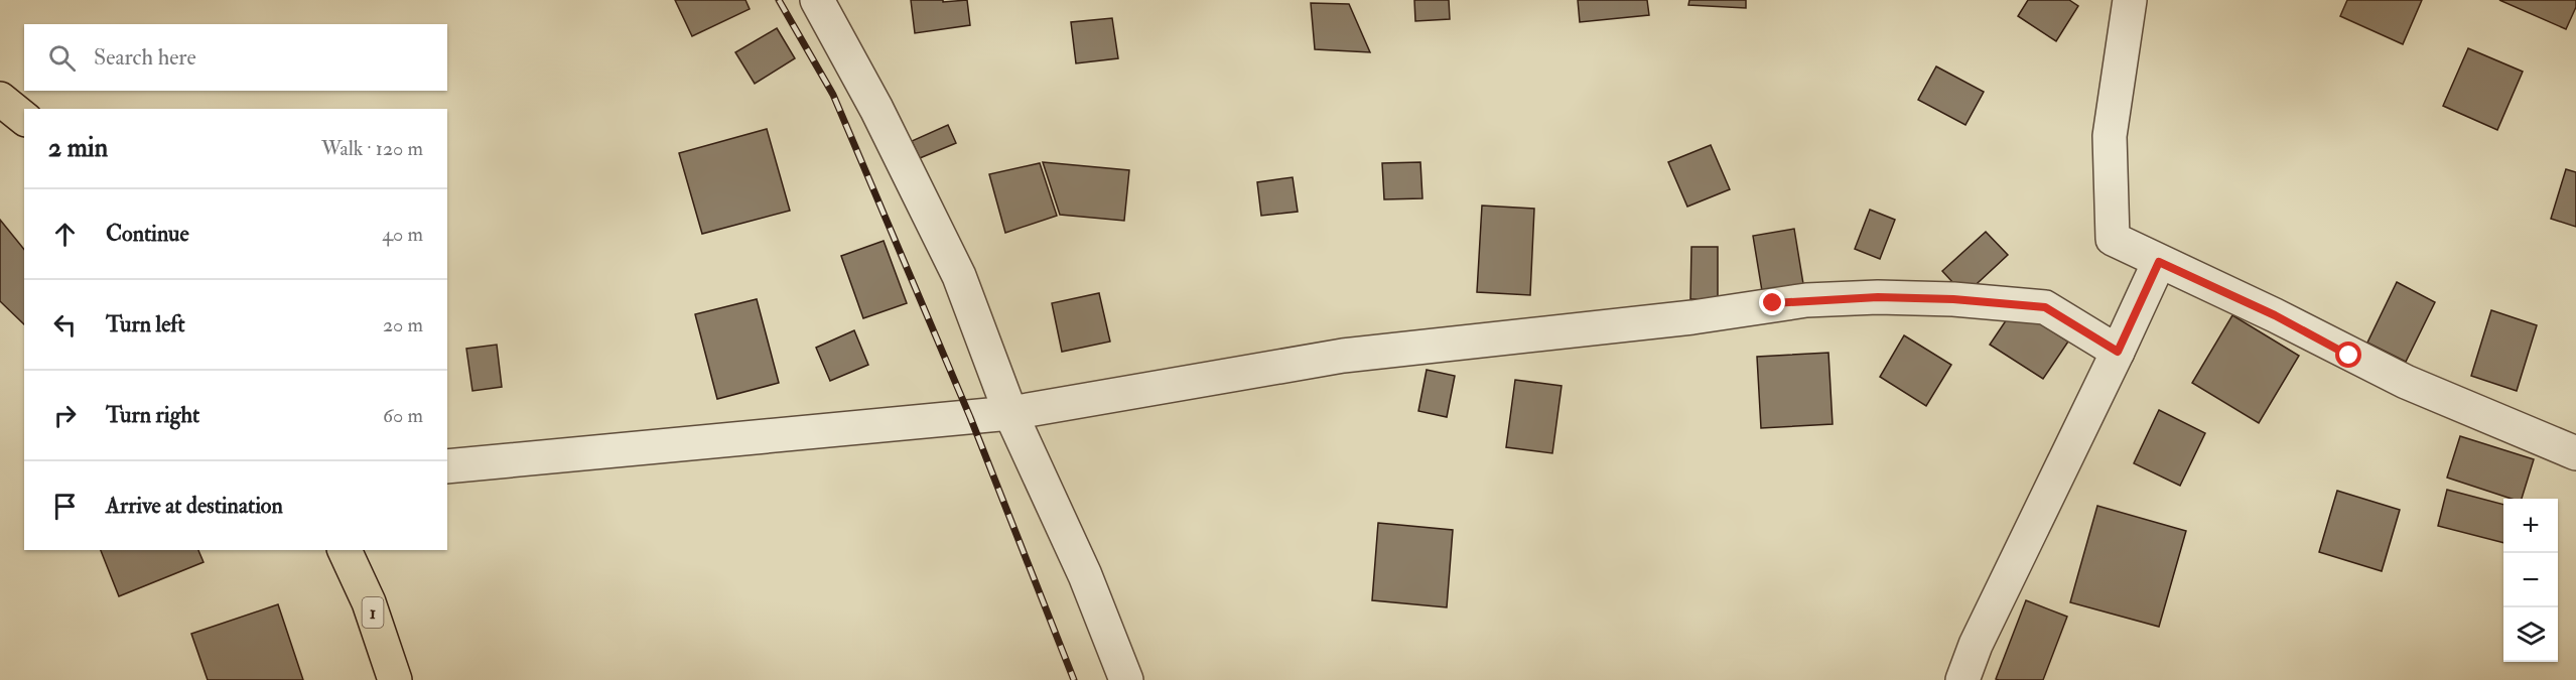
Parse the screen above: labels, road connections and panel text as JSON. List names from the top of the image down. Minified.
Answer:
{"streets":{"highway":["1"]},"page":{"search":"Search here","heading":["2 min","Walk · 120 m"],"list":[["Continue","40 m"],["Turn left","20 m"],["Turn right","60 m"],"Arrive at destination"],"map_buttons":["+","−"]}}
